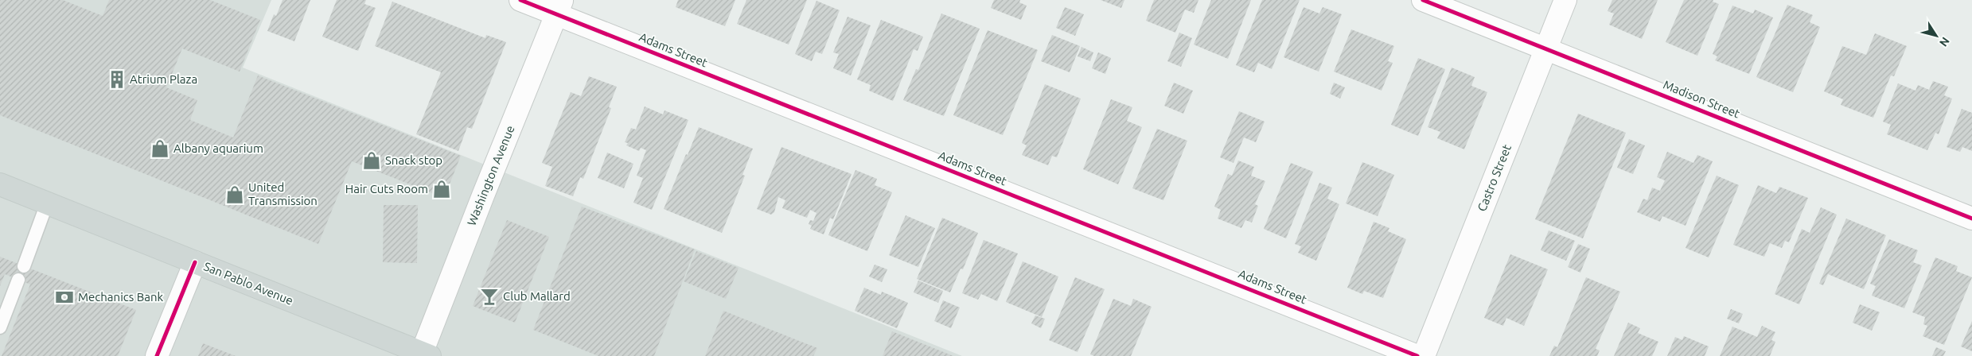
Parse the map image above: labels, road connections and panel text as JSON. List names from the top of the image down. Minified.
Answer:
{"streets":{"main road":["San Pablo Avenue"],"street":["Adams Street","Madison Street","Washington Avenue","Castro Street"]},"crossings":[["Adams Street","Washington Avenue"],["Madison Street","Castro Street"],["Washington Avenue","San Pablo Avenue"]],"places":{"building":["Atrium Plaza"],"shop":["Albany aquarium","Snack stop","Hair Cuts Room","United Transmission"],"bar":["Club Mallard"],"bank":["Mechanics Bank"]},"north":"bottom right"}
